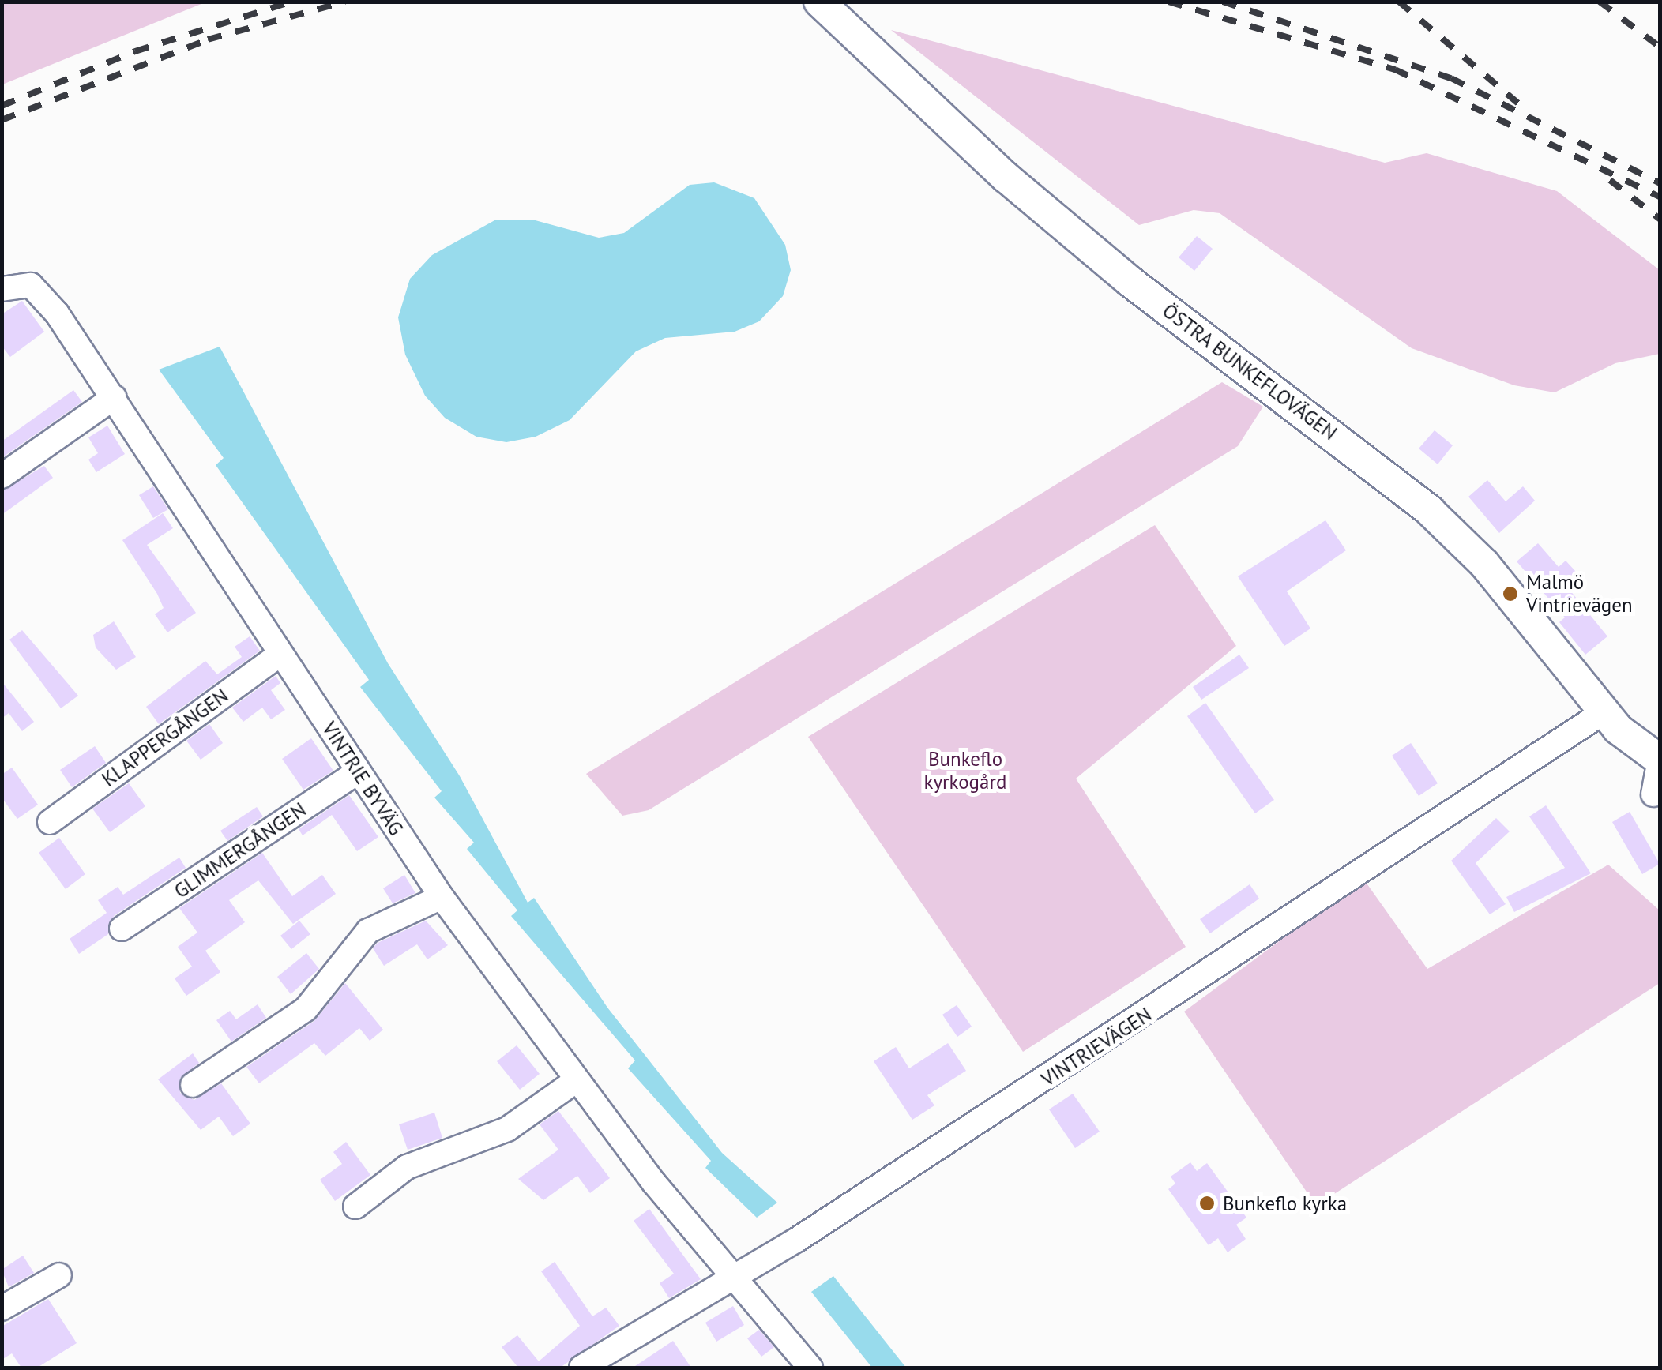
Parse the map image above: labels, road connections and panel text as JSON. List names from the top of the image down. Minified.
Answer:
{"streets":{"street":["ÖSTRA BUNKEFLOVÄGEN","KLAPPERGÅNGEN","VINTRIE BYVÄG","GLIMMERGÅNGEN","VINTRIEVÄGEN"]},"crossings":[["ÖSTRA BUNKEFLOVÄGEN","VINTRIEVÄGEN"],["KLAPPERGÅNGEN","VINTRIE BYVÄG"],["VINTRIE BYVÄG","GLIMMERGÅNGEN"],["VINTRIE BYVÄG","VINTRIEVÄGEN"]],"parks":["Bunkeflo kyrkogård"],"places":["Malmö Vintrievägen","Bunkeflo kyrka"]}
